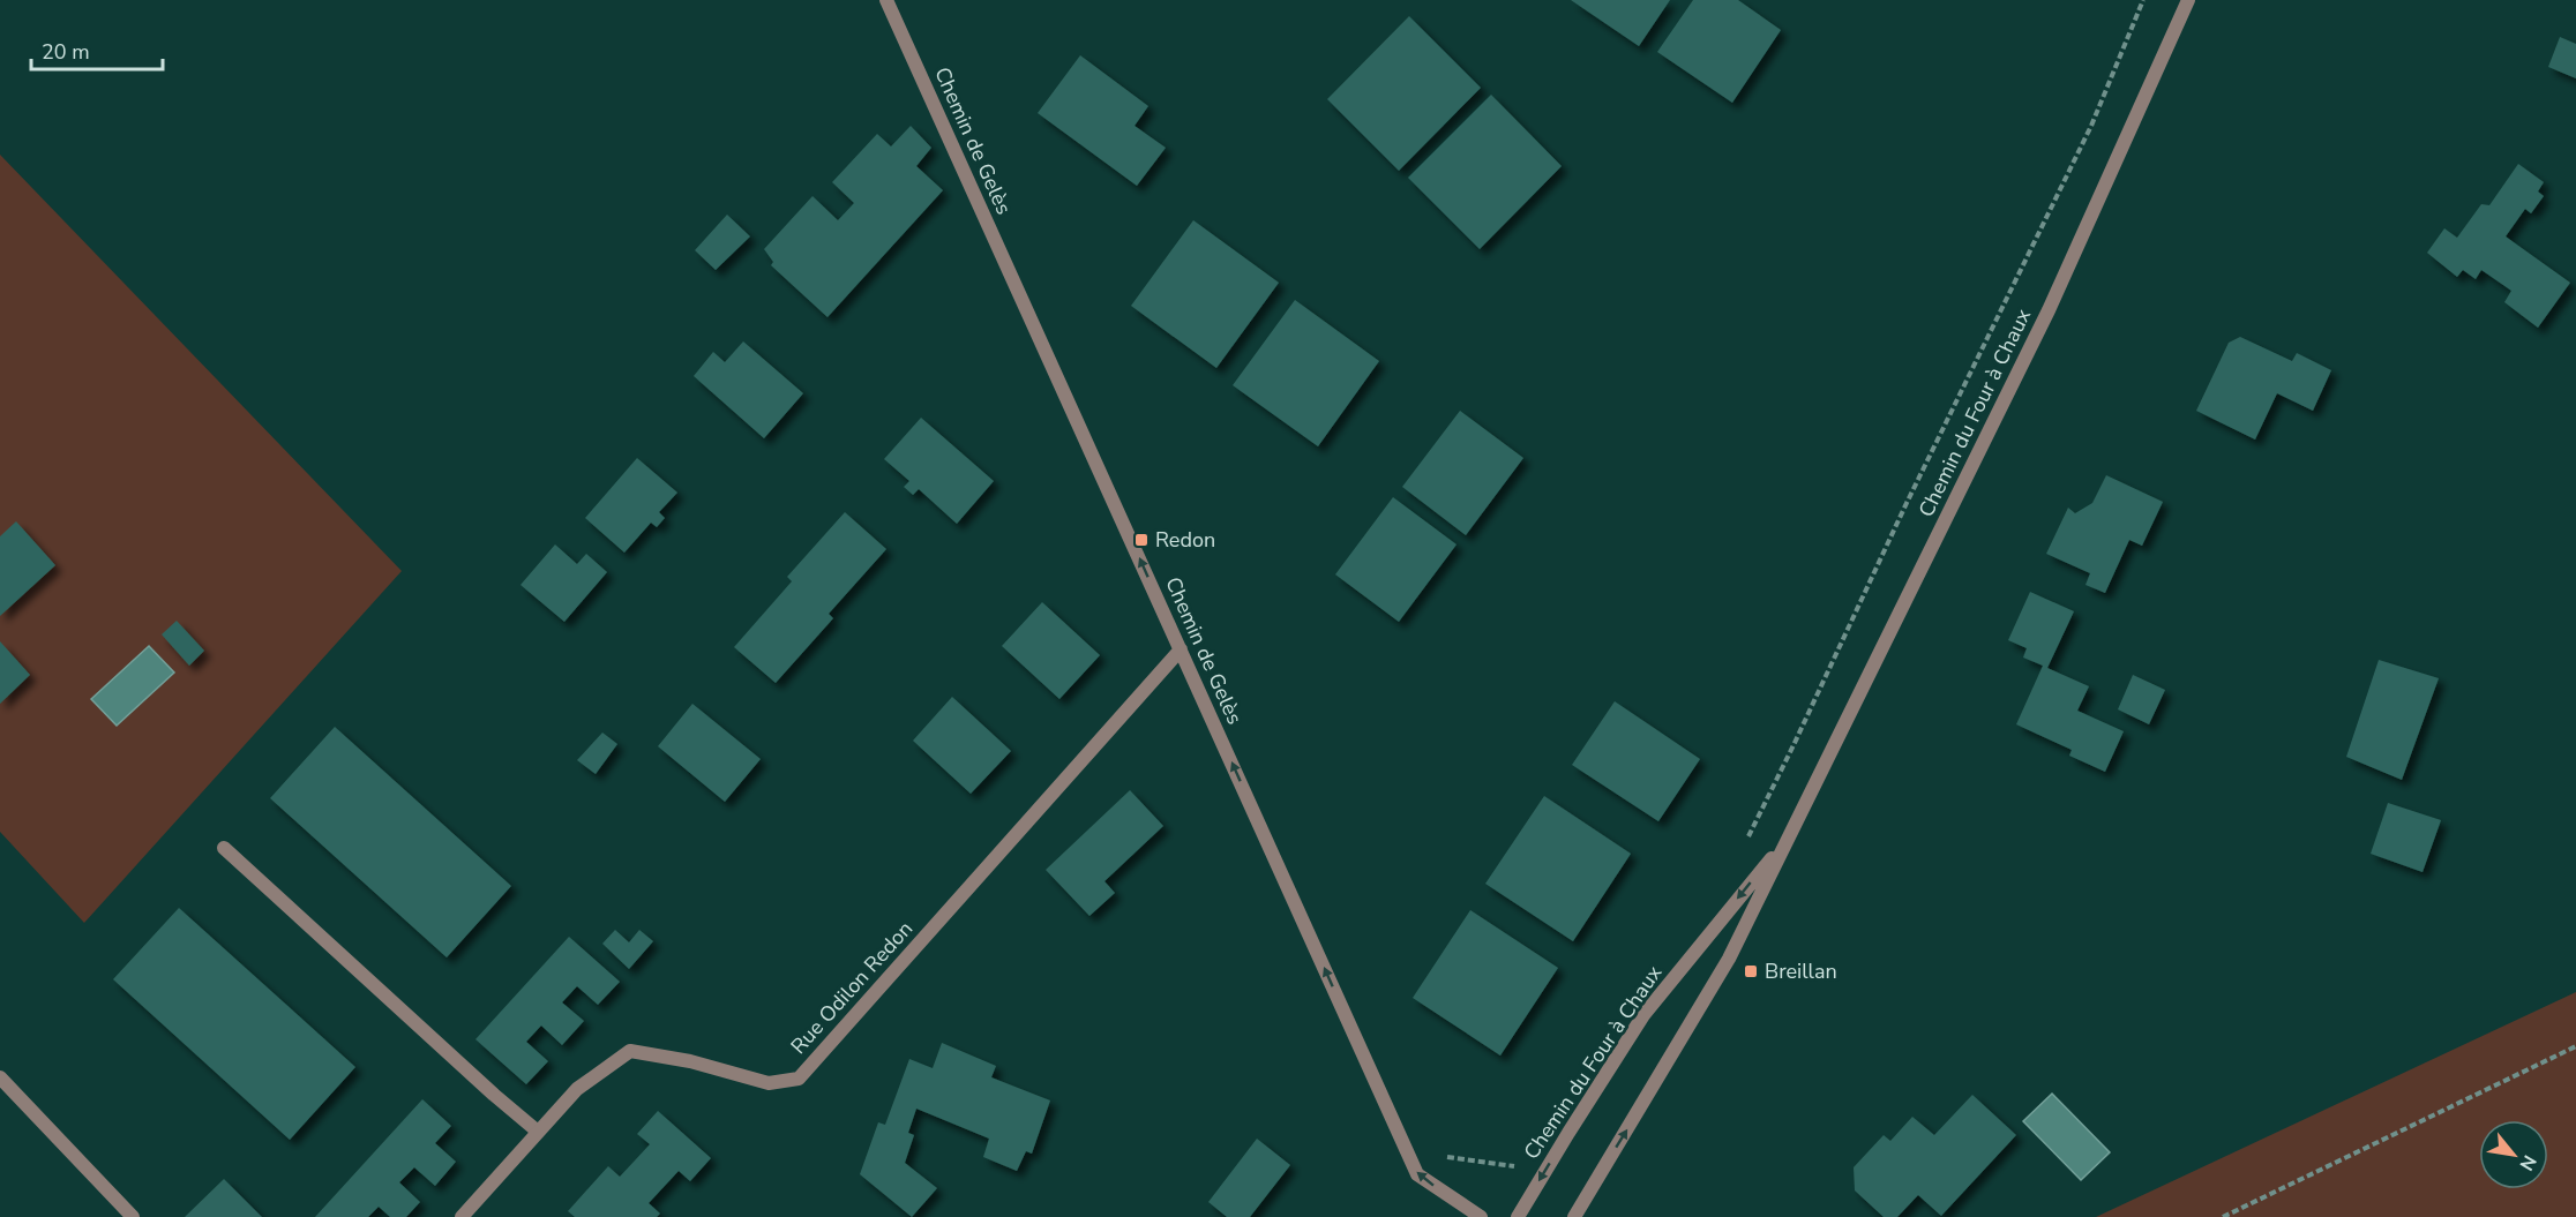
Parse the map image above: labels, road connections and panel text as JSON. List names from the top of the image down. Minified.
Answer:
{"streets":{"street":["Chemin de Gelès","Chemin du Four à Chaux","Rue Odilon Redon"]},"crossings":[["Chemin de Gelès","Rue Odilon Redon"]],"one_way":["Chemin de Gelès"],"places":{"transit":["Redon","Breillan"]},"scale_bar":"20 m","north":"bottom right"}
